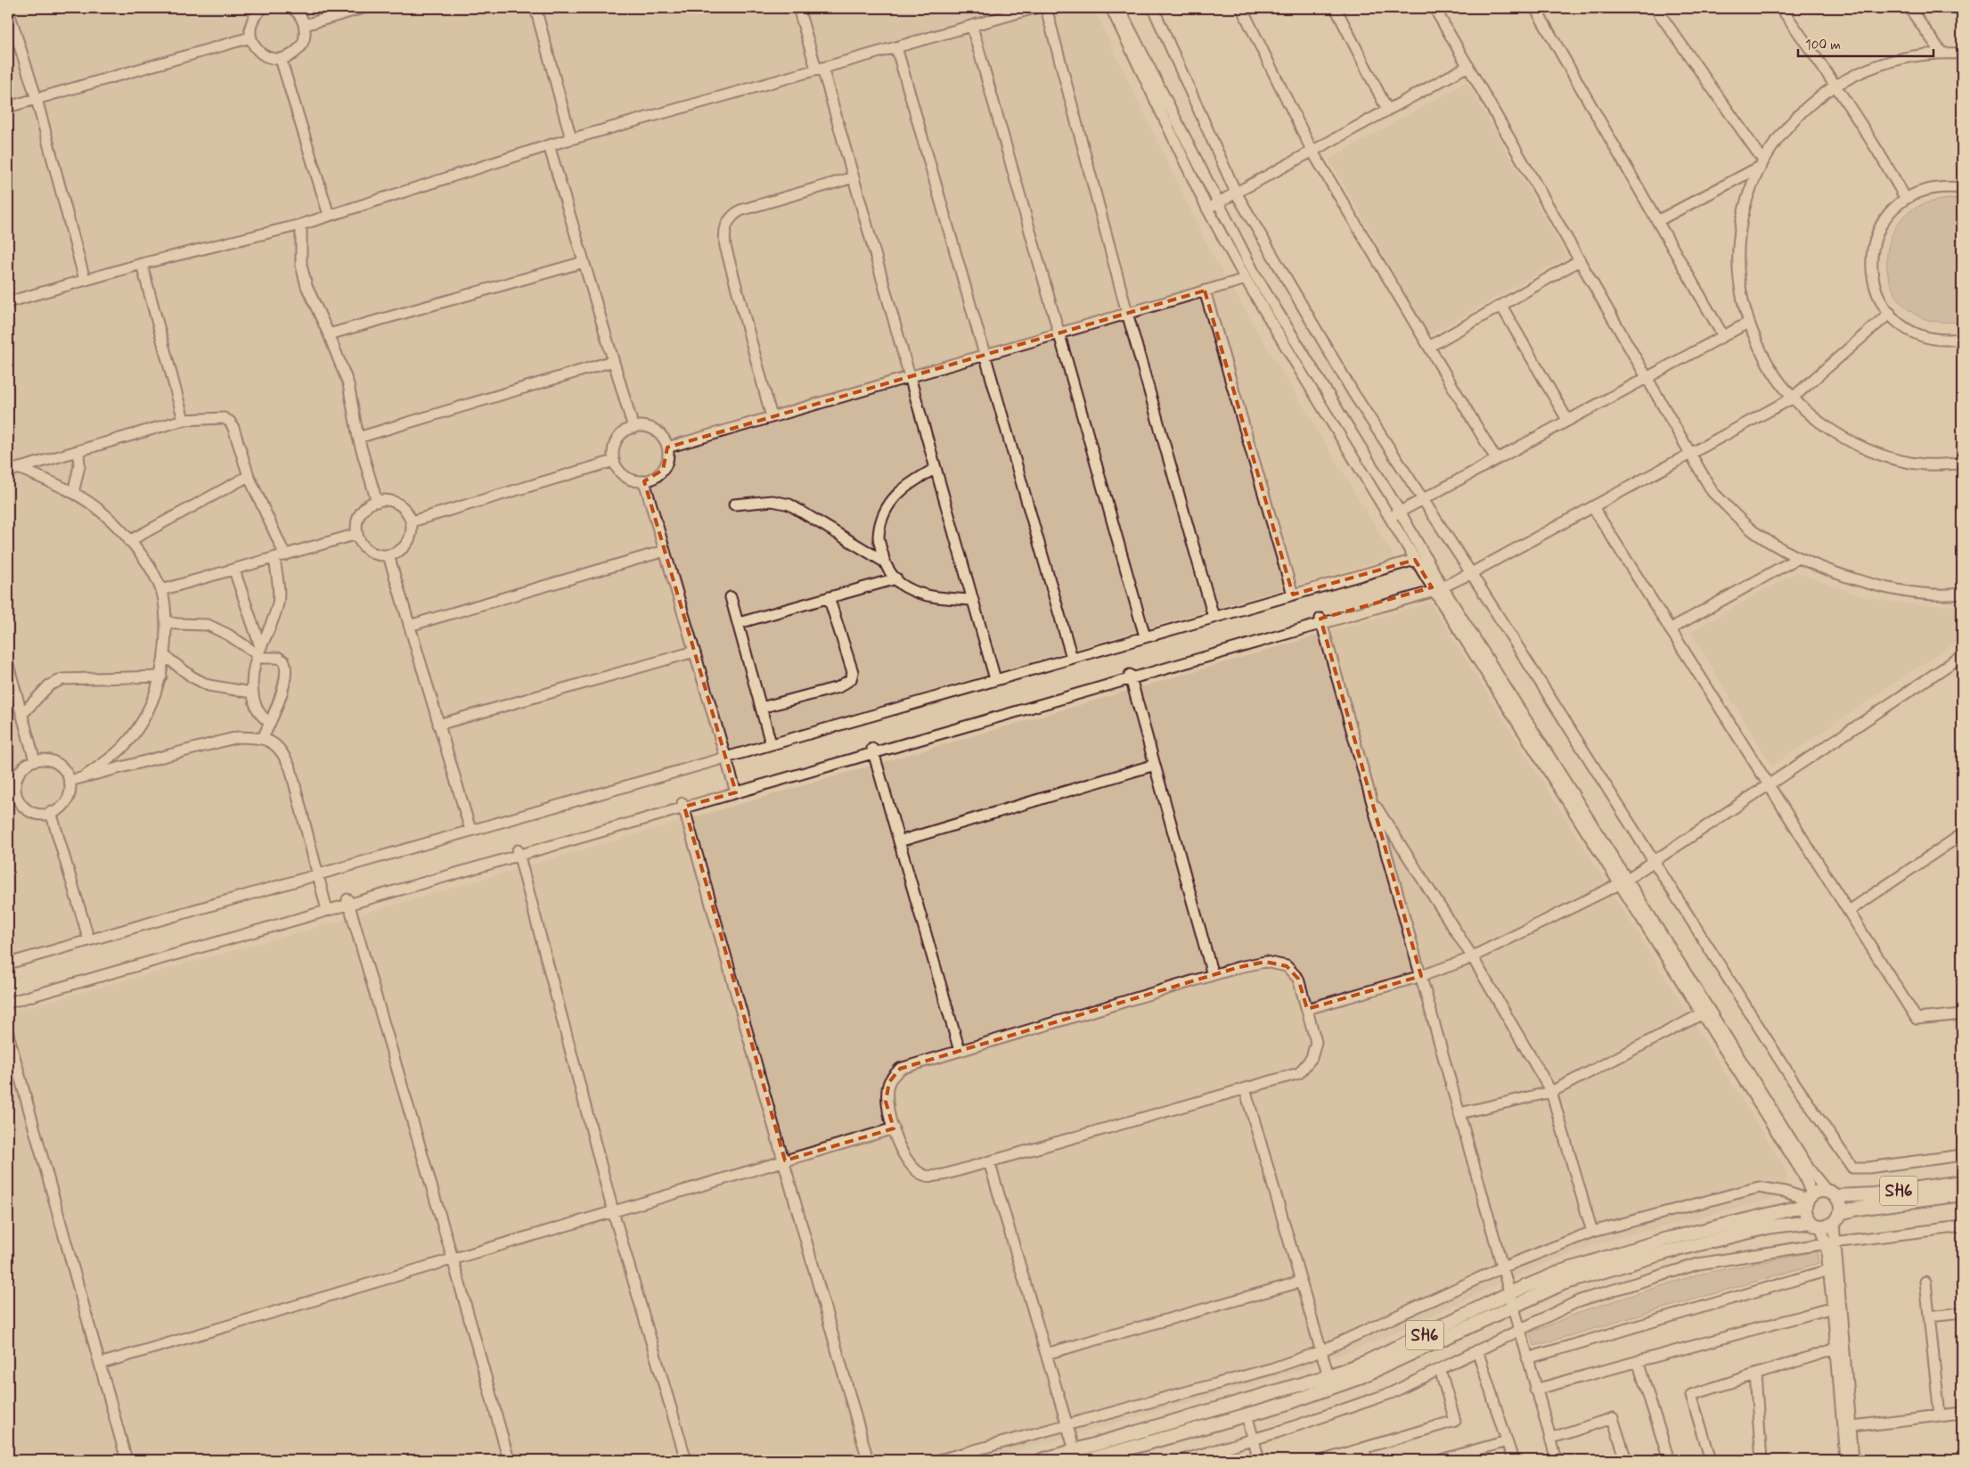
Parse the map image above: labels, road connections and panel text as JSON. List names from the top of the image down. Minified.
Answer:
{"streets":{"main road":["SH6"]},"scale_bar":"100 m"}
